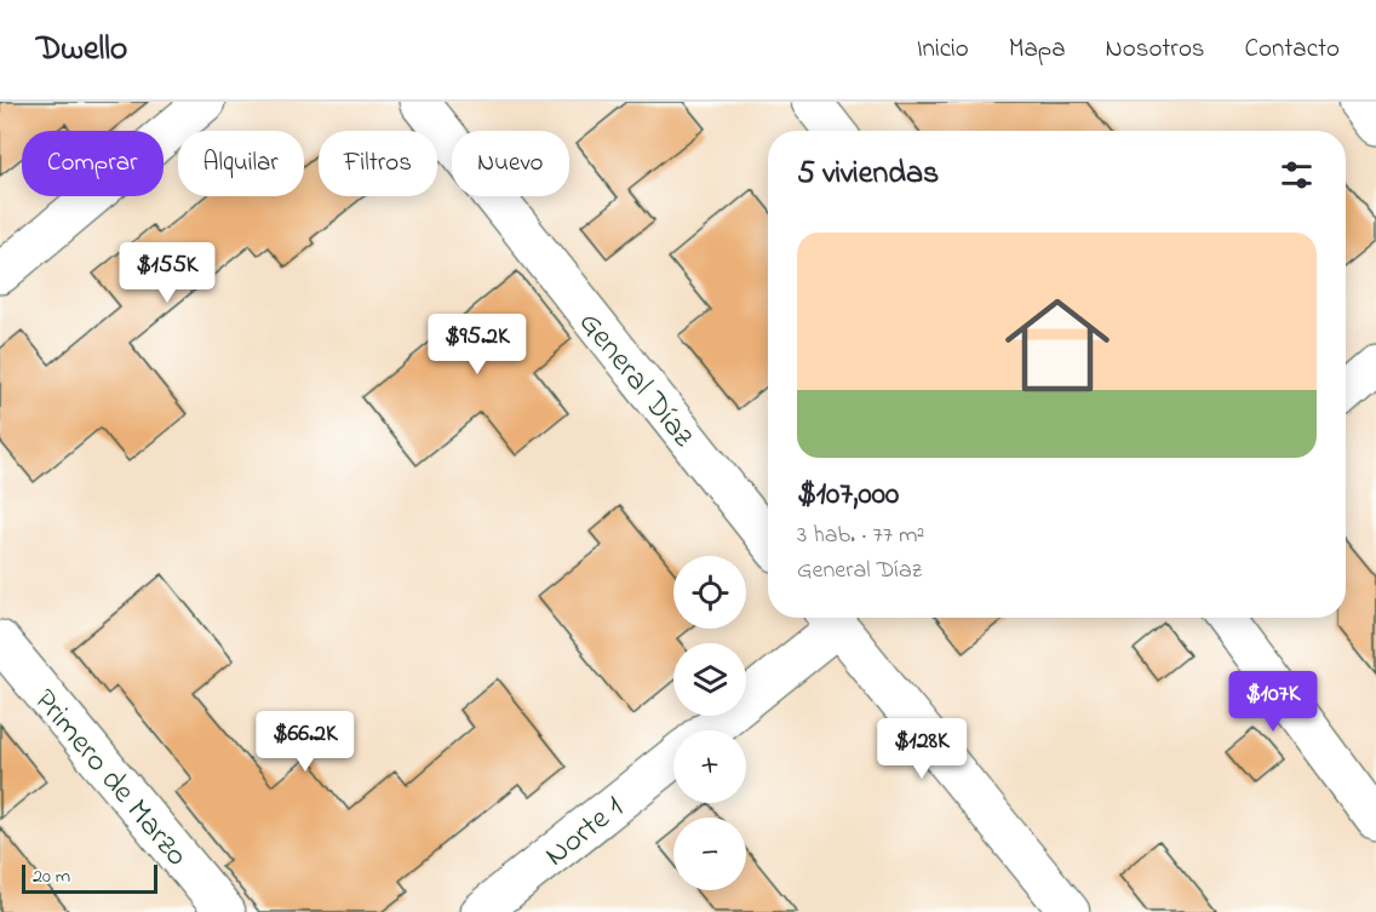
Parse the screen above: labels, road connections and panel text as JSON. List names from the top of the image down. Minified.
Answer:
{"streets":{"street":["General Díaz","Primero de Marzo","Norte 1"]},"scale_bar":"20 m","page":{"header":"Dwello","nav":["Inicio","Mapa","Nosotros","Contacto"],"chip":["Comprar","Alquilar","Filtros","Nuevo"],"heading":"5 viviendas","list":[{"name":"$107,000","note":"3 hab. · 77 m² · General Díaz"}],"price":["$155K","$95.2K","$107K","$66.2K","$128K"],"map_buttons":["+","−"],"scale":"20 m"}}
